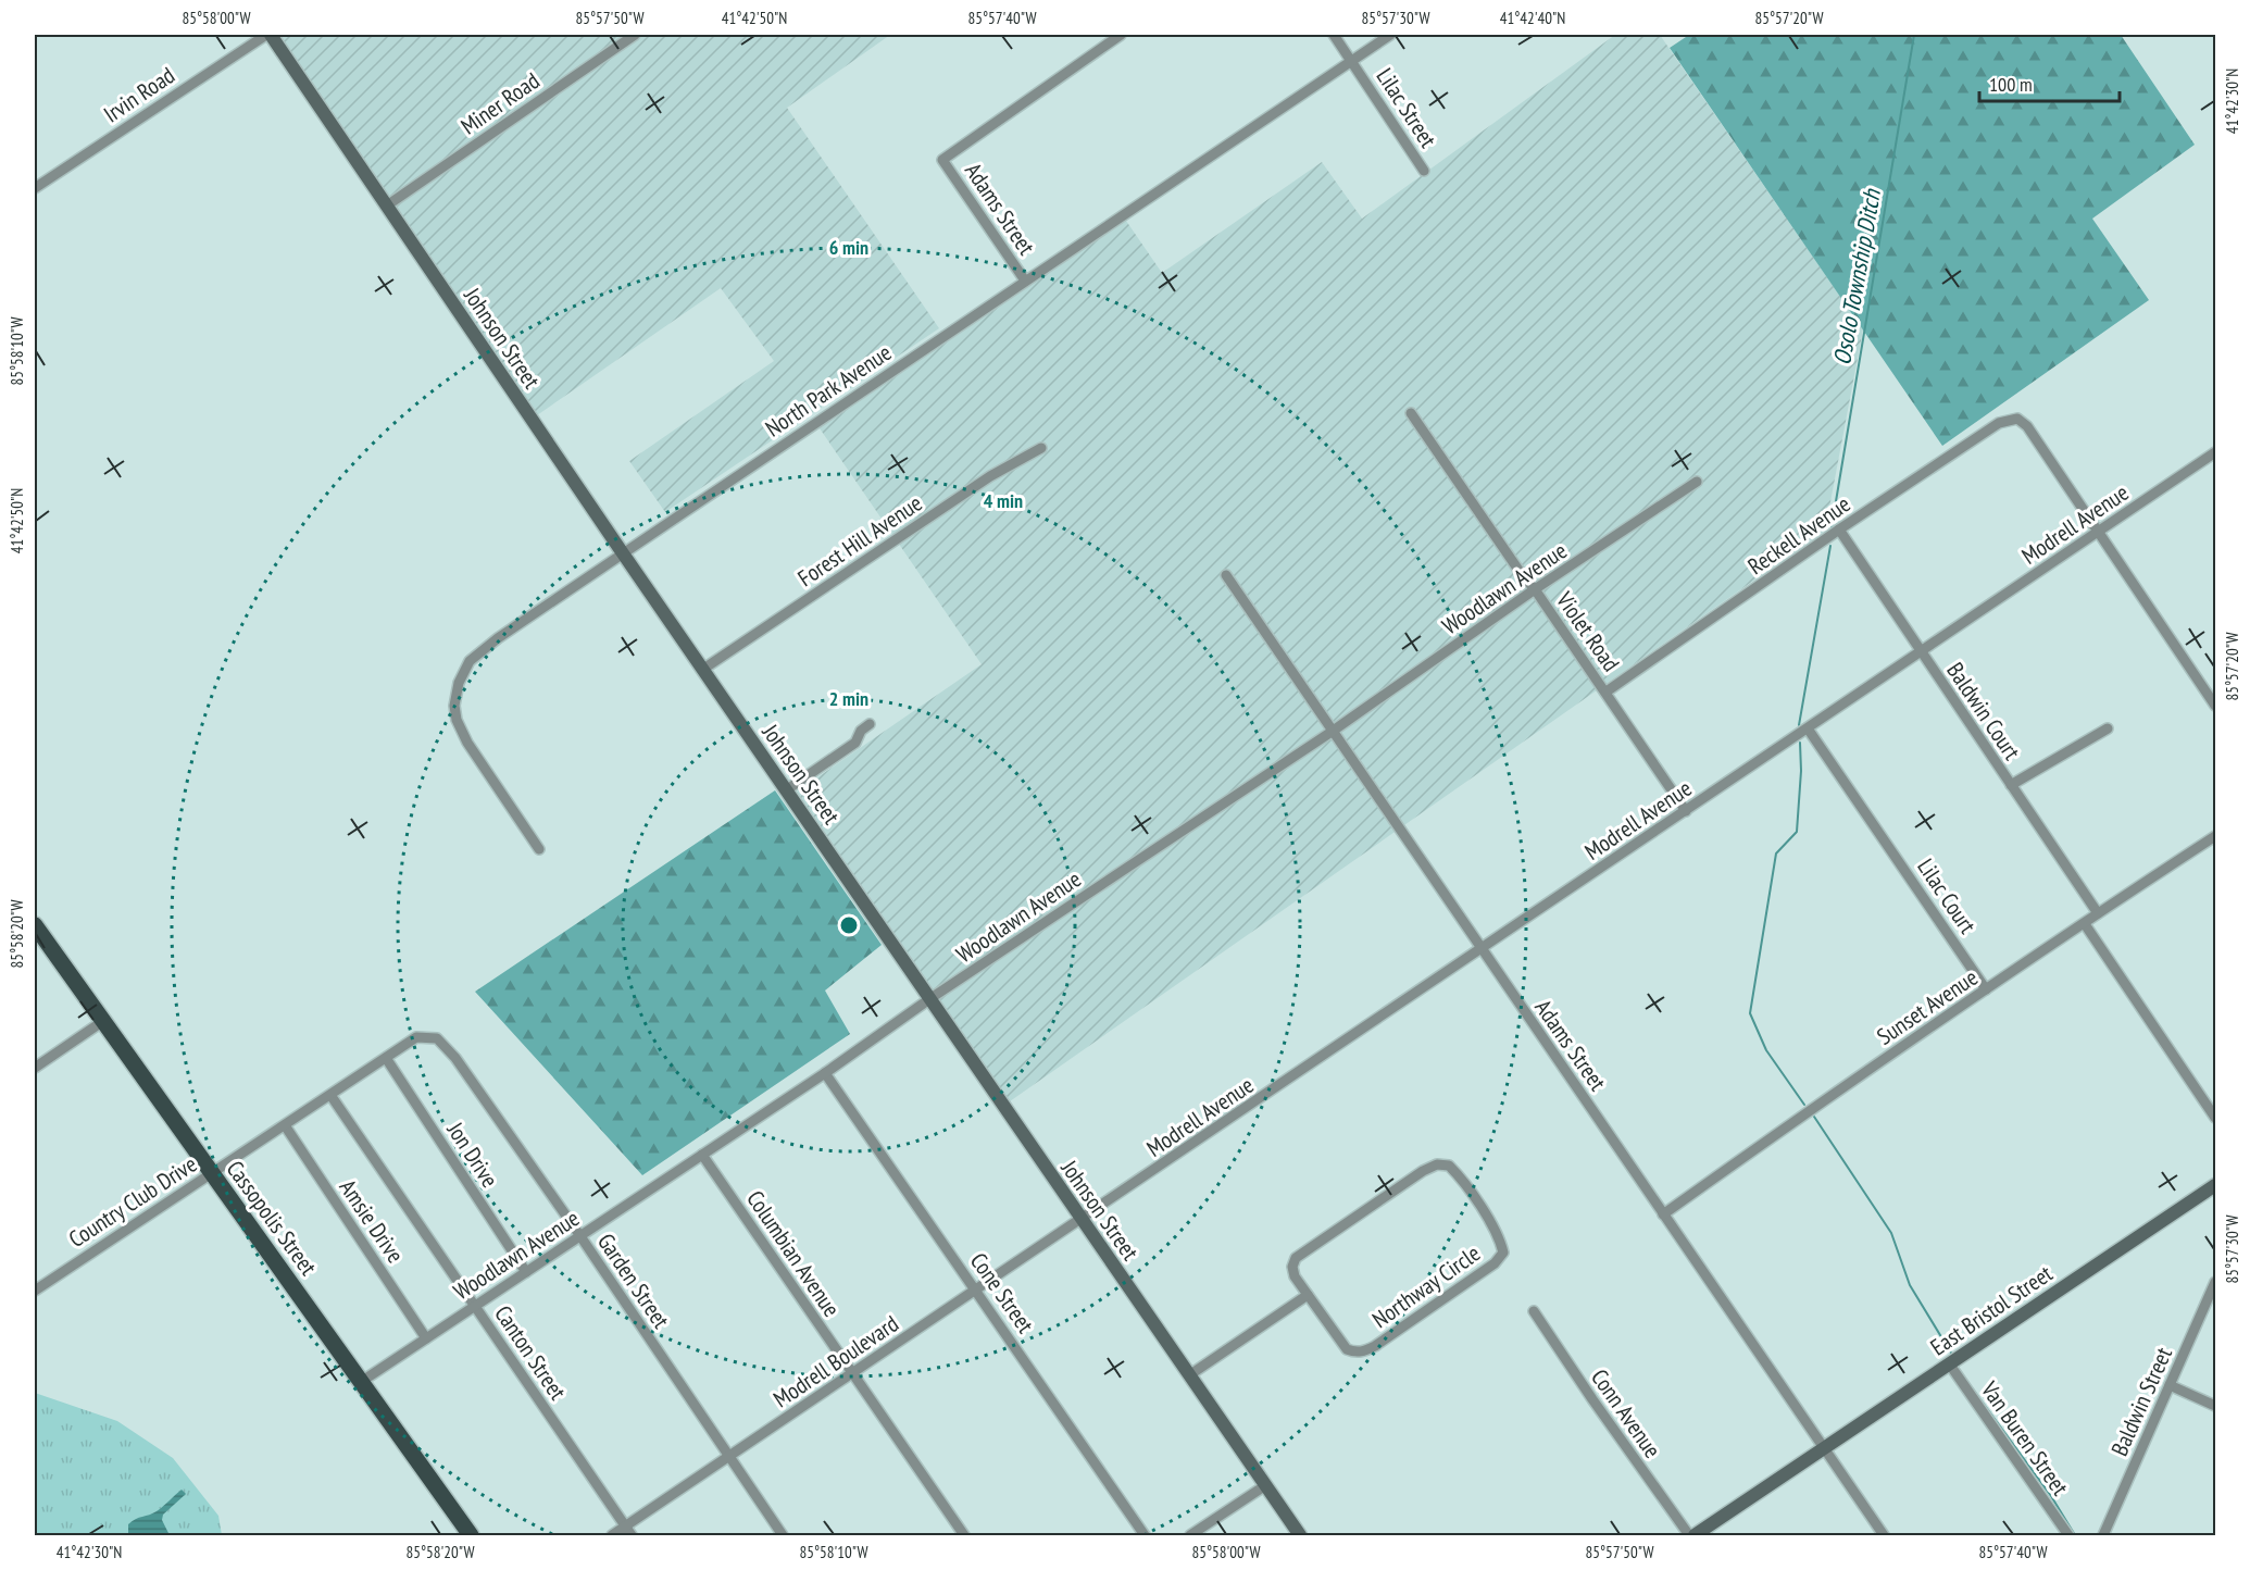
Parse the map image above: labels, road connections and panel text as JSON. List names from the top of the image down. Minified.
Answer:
{"streets":{"main road":["Cassopolis Street"],"street":["Irvin Road","Miner Road","Lilac Street","Adams Street","Johnson Street","North Park Avenue","Modrell Avenue","Reckell Avenue","Forest Hill Avenue","Woodlawn Avenue","Violet Road","Baldwin Court","Lilac Court","Sunset Avenue","Jon Drive","Country Club Drive","Amsie Drive","Columbian Avenue","Garden Street","Northway Circle","Cone Street","East Bristol Street","Canton Street","Modrell Boulevard","Baldwin Street","Conn Avenue","Van Buren Street"]},"crossings":[["Irvin Road","Johnson Street"],["Miner Road","Johnson Street"],["Lilac Street","North Park Avenue"],["Adams Street","North Park Avenue"],["Adams Street","Modrell Avenue"],["Adams Street","Woodlawn Avenue"],["Adams Street","Sunset Avenue"],["Adams Street","East Bristol Street"],["Johnson Street","North Park Avenue"],["Johnson Street","Modrell Avenue"],["Johnson Street","Forest Hill Avenue"],["Johnson Street","Woodlawn Avenue"],["Johnson Street","Modrell Boulevard"],["Modrell Avenue","Reckell Avenue"],["Modrell Avenue","Violet Road"],["Modrell Avenue","Baldwin Court"],["Modrell Avenue","Lilac Court"],["Modrell Avenue","Modrell Boulevard"],["Reckell Avenue","Violet Road"],["Reckell Avenue","Baldwin Court"],["Woodlawn Avenue","Violet Road"],["Woodlawn Avenue","Jon Drive"],["Woodlawn Avenue","Cassopolis Street"],["Woodlawn Avenue","Amsie Drive"],["Woodlawn Avenue","Columbian Avenue"],["Woodlawn Avenue","Garden Street"],["Woodlawn Avenue","Cone Street"],["Woodlawn Avenue","Canton Street"],["Baldwin Court","Sunset Avenue"],["Lilac Court","Sunset Avenue"],["Jon Drive","Country Club Drive"],["Country Club Drive","Cassopolis Street"],["Country Club Drive","Amsie Drive"],["Country Club Drive","Garden Street"],["Country Club Drive","Canton Street"],["Columbian Avenue","Modrell Boulevard"],["Garden Street","Modrell Boulevard"],["Cone Street","Modrell Boulevard"],["East Bristol Street","Van Buren Street"],["Canton Street","Modrell Boulevard"]],"water":["Osolo Township Ditch"],"scale_bar":"100 m","coordinates":["85°58'00\"W","85°57'50\"W","41°42'50\"N","85°57'40\"W","85°57'30\"W","41°42'40\"N","85°57'20\"W","41°42'30\"N","85°58'10\"W","85°58'20\"W"],"rings":["6 min","4 min","2 min"]}
